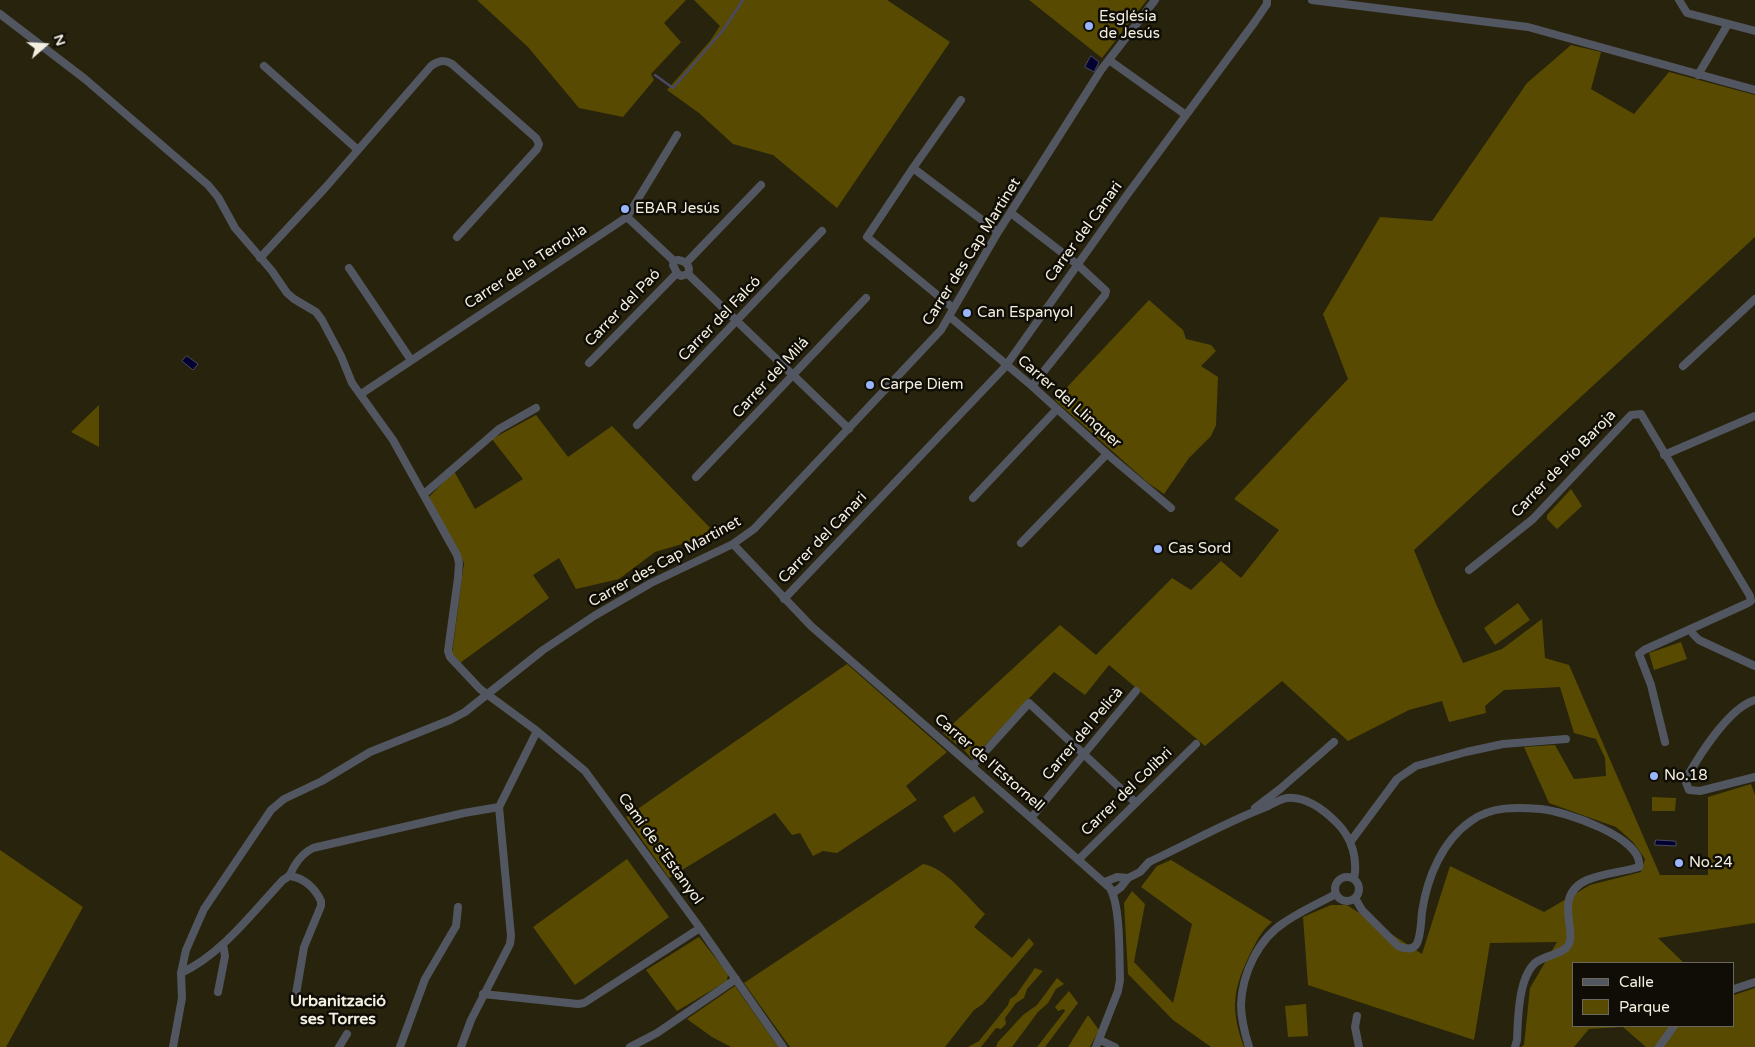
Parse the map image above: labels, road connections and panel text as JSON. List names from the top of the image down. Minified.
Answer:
{"streets":{"street":["Carrer del Canari","Carrer des Cap Martinet","Carrer de la Terrol·la","Carrer del Paó","Carrer del Falcó","Carrer del Milá","Carrer del Llinquer","Carrer de Pío Baroja","Carrer del Pelicà","Carrer de l'Estornell","Carrer del Colibri","Camí de s'Estanyol"]},"crossings":[["Carrer del Canari","Carrer del Llinquer"],["Carrer del Canari","Carrer de l'Estornell"],["Carrer des Cap Martinet","Carrer del Llinquer"],["Carrer des Cap Martinet","Carrer de l'Estornell"],["Carrer des Cap Martinet","Camí de s'Estanyol"],["Carrer de la Terrol·la","Camí de s'Estanyol"],["Carrer del Pelicà","Carrer de l'Estornell"],["Carrer de l'Estornell","Carrer del Colibri"]],"districts":["Urbanització ses Torres"],"places":["Església de Jesús","EBAR Jesús","Can Espanyol","Carpe Diem","Cas Sord","No.18","No.24"],"legend":["Calle","Parque"],"north":"right"}
